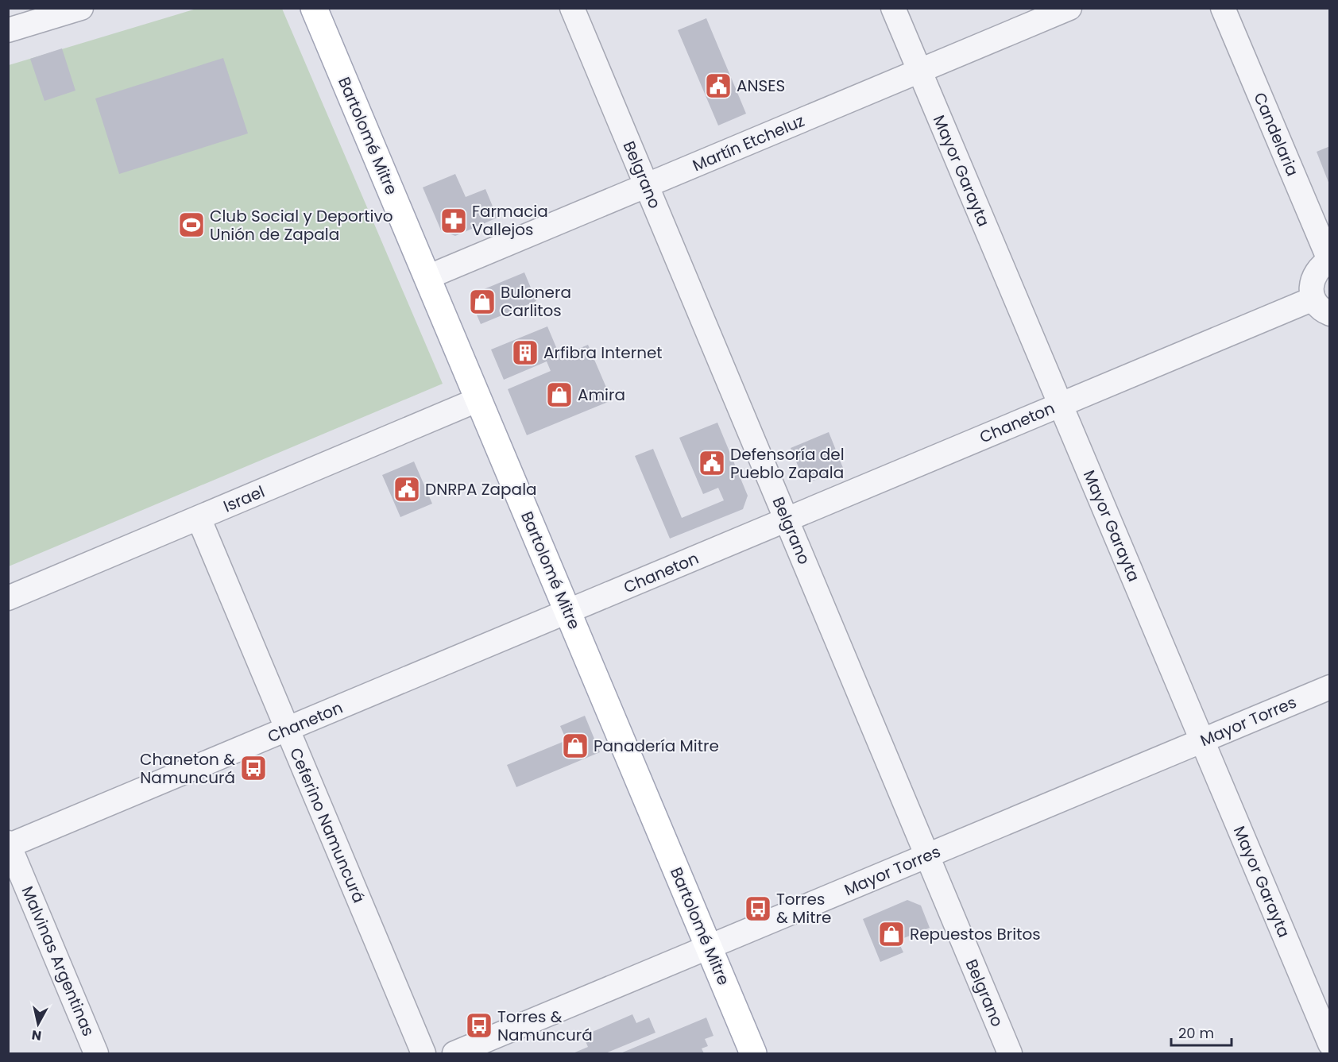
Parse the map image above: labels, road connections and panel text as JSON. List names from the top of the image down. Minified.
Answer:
{"streets":{"main road":["Bartolomé Mitre"],"street":["Candelaria","Martín Etcheluz","Mayor Garayta","Belgrano","Chaneton","Israel","Mayor Torres","Ceferino Namuncurá","Malvinas Argentinas"]},"crossings":[["Bartolomé Mitre","Martín Etcheluz"],["Bartolomé Mitre","Chaneton"],["Bartolomé Mitre","Israel"],["Bartolomé Mitre","Mayor Torres"],["Martín Etcheluz","Mayor Garayta"],["Martín Etcheluz","Belgrano"],["Mayor Garayta","Chaneton"],["Mayor Garayta","Mayor Torres"],["Belgrano","Chaneton"],["Belgrano","Mayor Torres"],["Chaneton","Ceferino Namuncurá"],["Chaneton","Malvinas Argentinas"],["Israel","Ceferino Namuncurá"]],"places":{"public building":["ANSES","Defensoría del Pueblo Zapala","DNRPA Zapala"],"pharmacy":["Farmacia Vallejos"],"sports":["Club Social y Deportivo Unión de Zapala"],"shop":["Bulonera Carlitos","Amira","Panadería Mitre","Repuestos Britos"],"building":["Arfibra Internet"],"bus stop":["Chaneton & Namuncurá","Torres & Mitre","Torres & Namuncurá"]},"scale_bar":"20 m","north":"bottom"}
